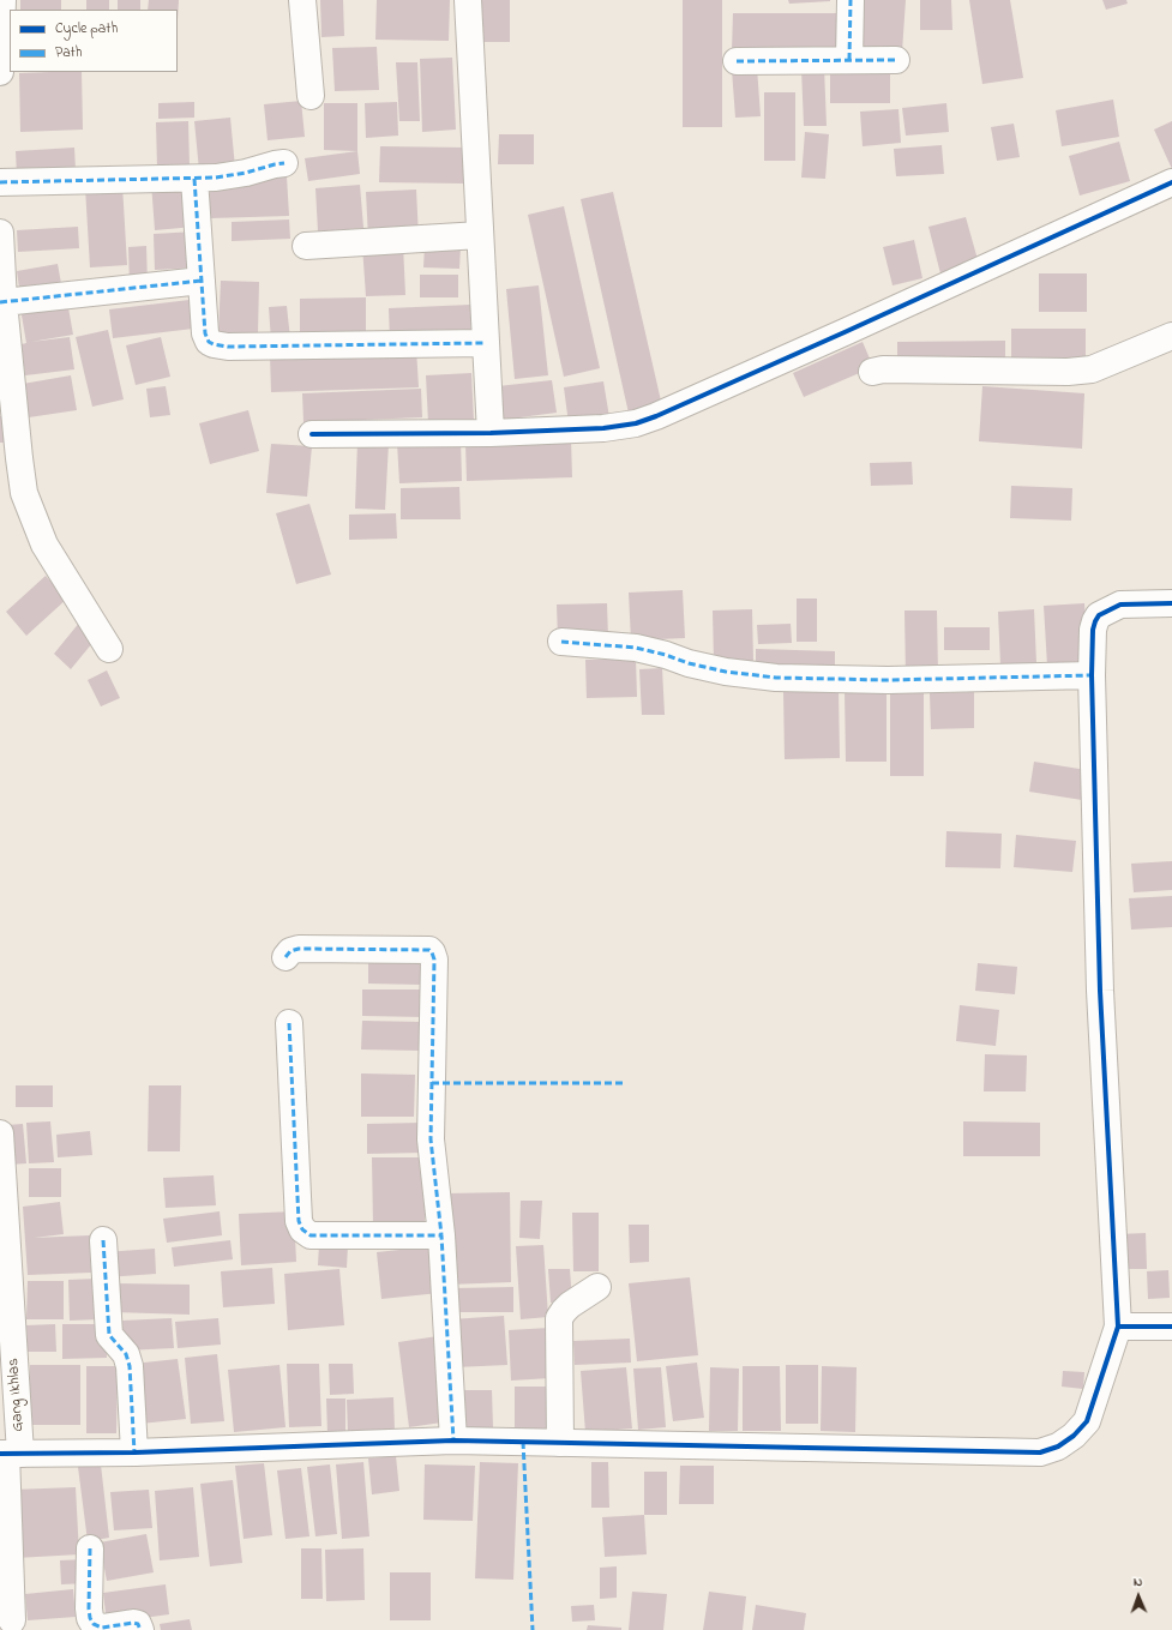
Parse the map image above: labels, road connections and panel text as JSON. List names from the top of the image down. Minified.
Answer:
{"streets":{"street":["Gang Ikhlas"]},"legend":["Cycle path","Path"],"north":"top"}
